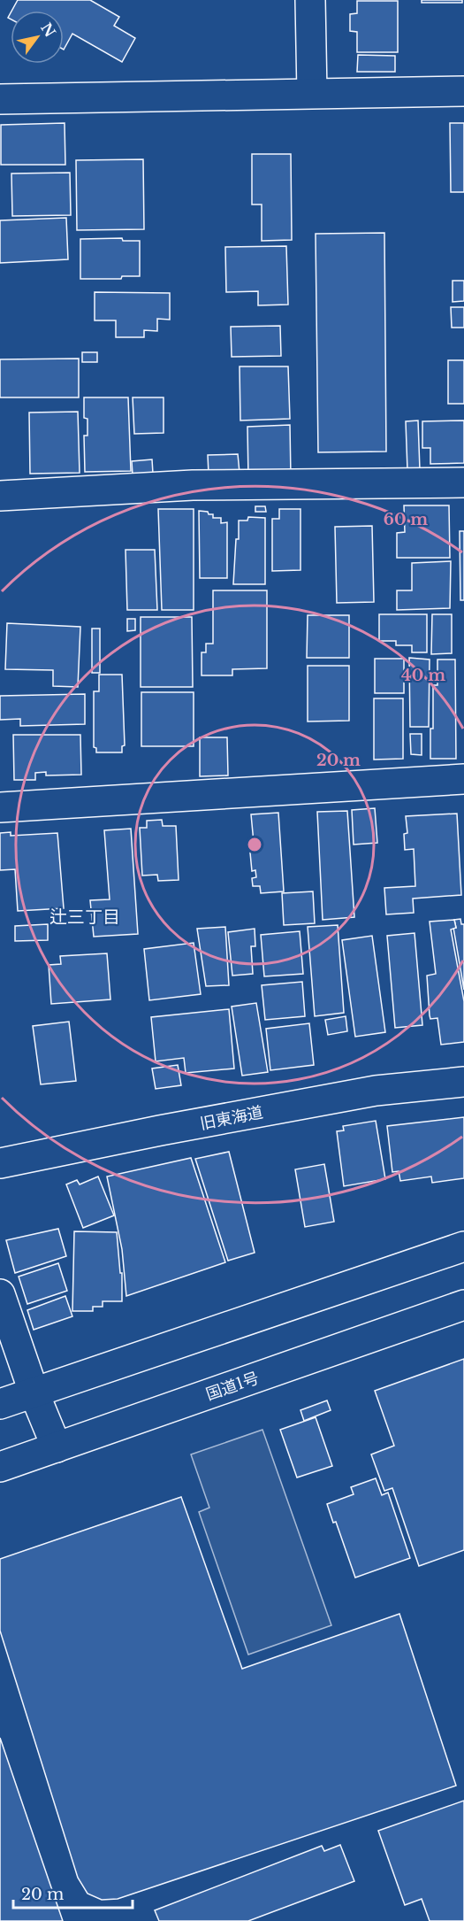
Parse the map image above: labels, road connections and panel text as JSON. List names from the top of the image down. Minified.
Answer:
{"streets":{"main road":["旧東海道","国道1号"]},"districts":["辻三丁目"],"scale_bar":"20 m","north":"top right","rings":["60 m","40 m","20 m"]}
